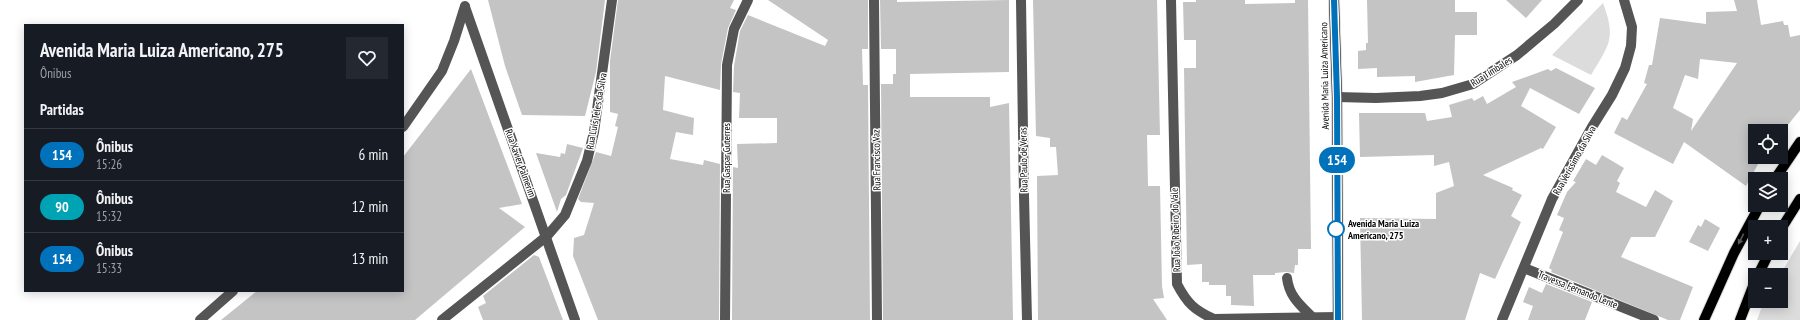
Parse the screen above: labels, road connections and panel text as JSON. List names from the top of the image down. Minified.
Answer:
{"streets":{"main road":["Avenida Maria Luiza Americano"],"street":["Rua Timbales","Rua Luís Teles da Silva","Rua Gaspar Guterres","Rua Francisco Vaz","Rua Paulo de Veras","Rua Veríssimo da Silva","Rua Xavier Palmerim","Rua João Ribeiro do Vale","Travessa Fernando Lente"]},"crossings":[["Rua Timbales","Avenida Maria Luiza Americano"],["Avenida Maria Luiza Americano","Rua João Ribeiro do Vale"],["Rua Luís Teles da Silva","Rua Xavier Palmerim"],["Rua Veríssimo da Silva","Travessa Fernando Lente"]],"places":["Avenida Maria Luiza Americano, 275"],"lines":["bus line 154"],"page":{"on_map":"154","heading":[["Avenida Maria Luiza Americano, 275","Ônibus"],"Partidas"],"map_buttons":["+","−"],"list":[{"mark":"154","name":"Ônibus","note":"15:26","value":"6 min"},{"mark":"90","name":"Ônibus","note":"15:32","value":"12 min"},{"mark":"154","name":"Ônibus","note":"15:33","value":"13 min"}]}}
